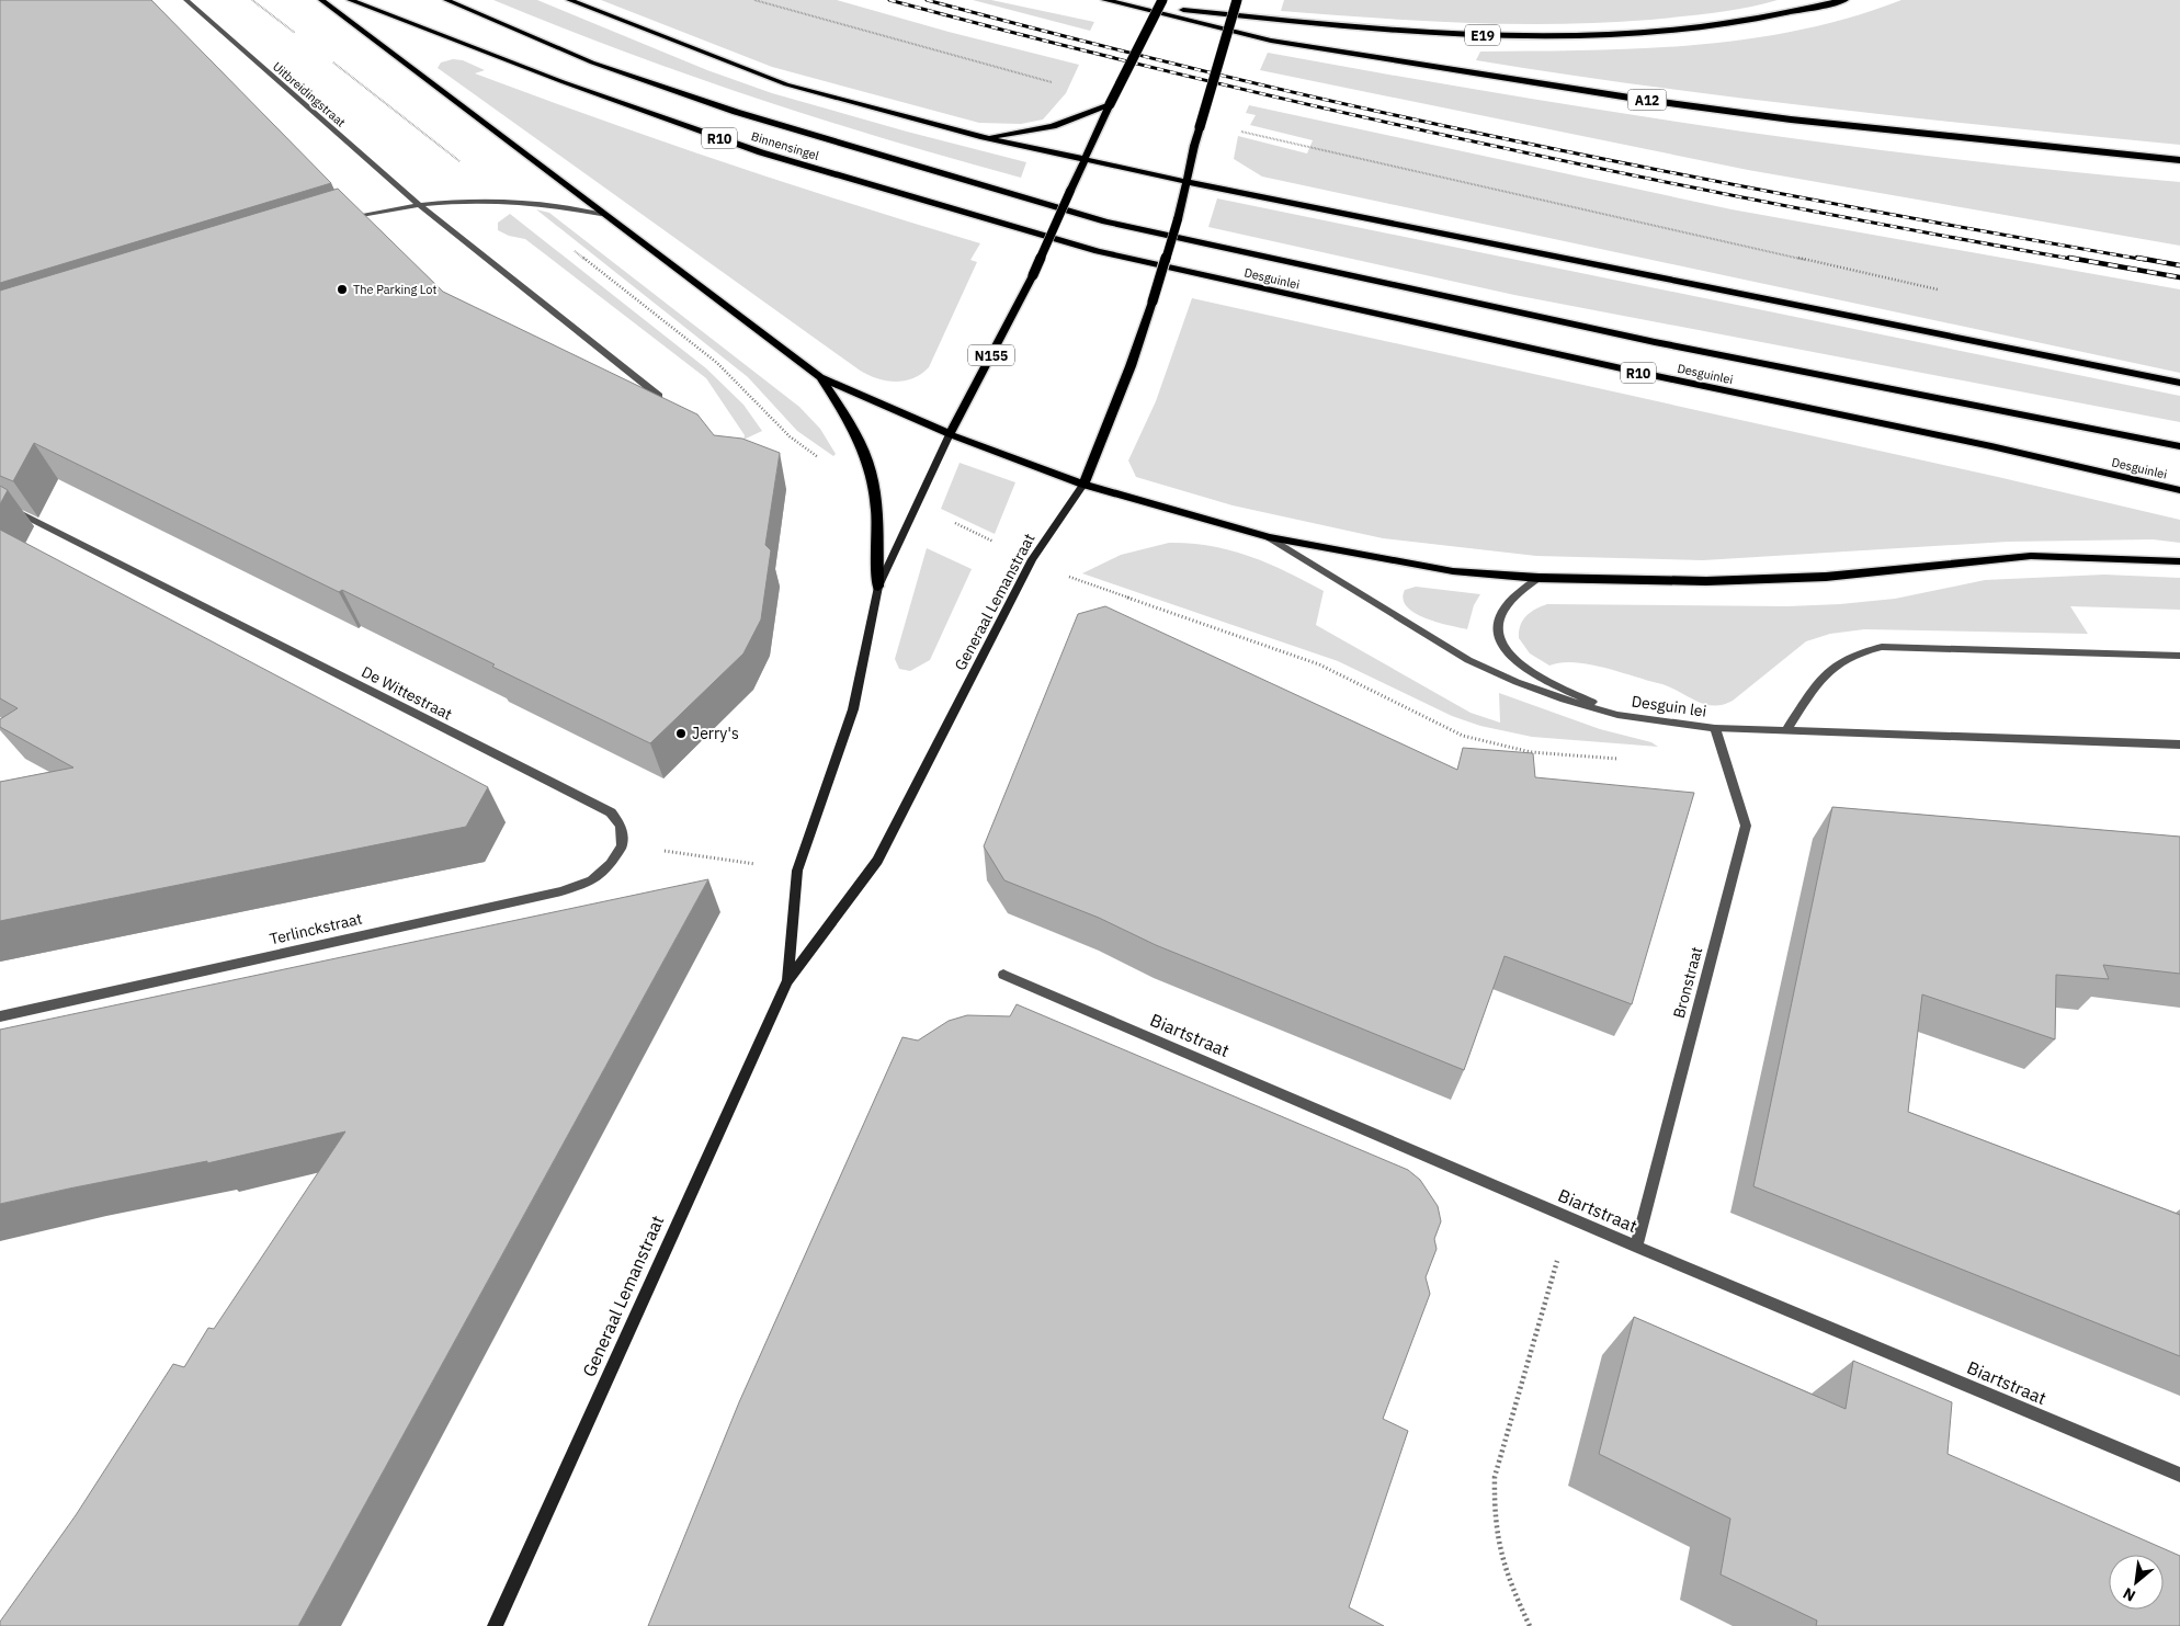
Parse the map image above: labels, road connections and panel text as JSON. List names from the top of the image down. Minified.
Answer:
{"streets":{"highway":["E19","A12"],"main road":["R10","Binnensingel","Desguinlei","N155","Generaal Lemanstraat"],"street":["Uitbreidingstraat","De Wittestraat","Desguin lei","Terlinckstraat","Bronstraat","Biartstraat"]},"crossings":[["E19","A12"],["Binnensingel","Desguinlei"],["De Wittestraat","Terlinckstraat"],["Desguin lei","Bronstraat"],["Bronstraat","Biartstraat"]],"places":["The Parking Lot","Jerry's"],"north":"bottom left"}
